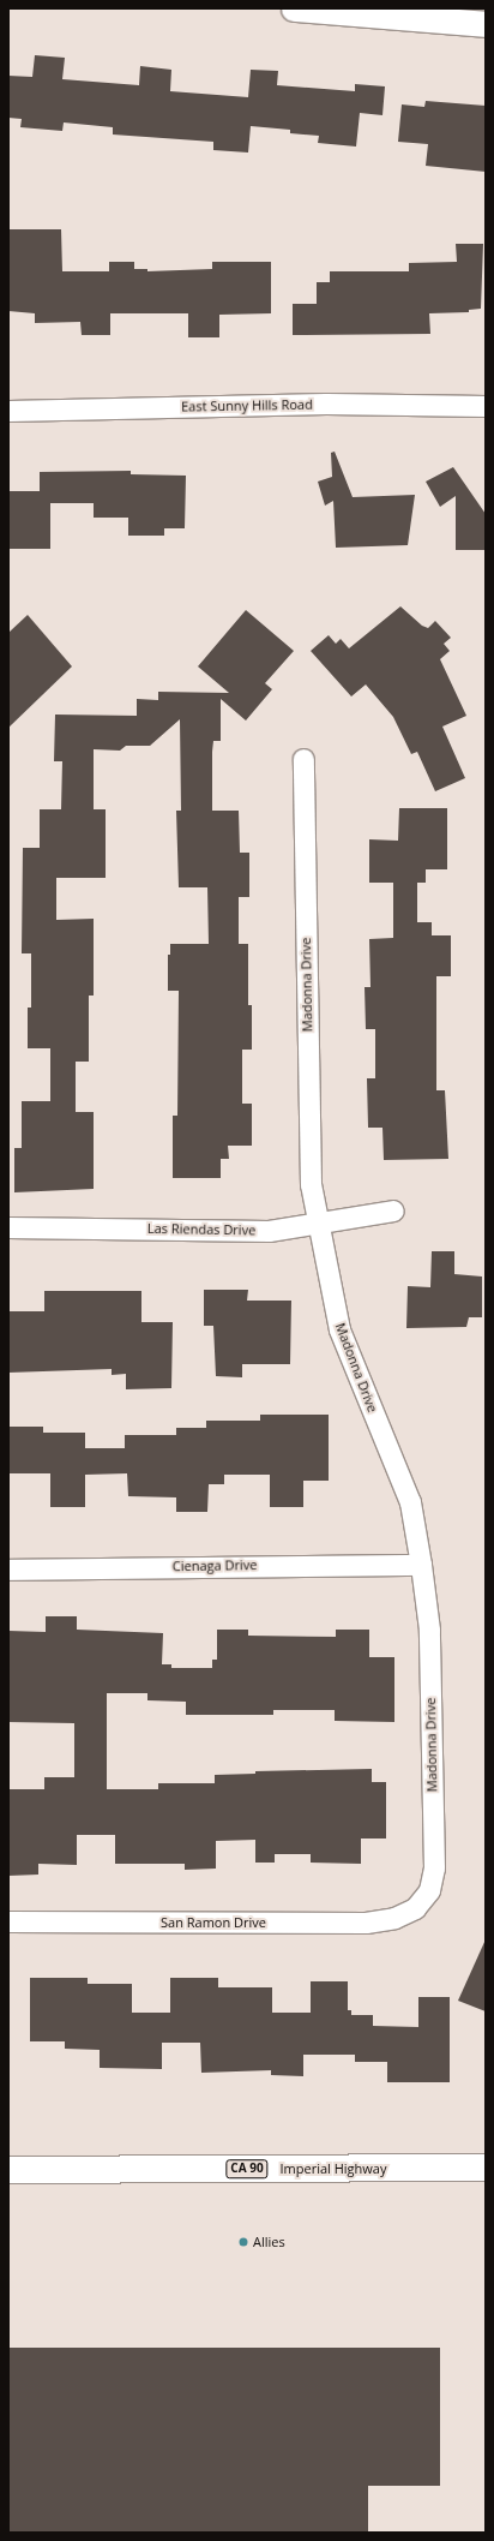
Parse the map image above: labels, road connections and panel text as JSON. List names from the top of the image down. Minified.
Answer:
{"streets":{"main road":["CA 90","Imperial Highway"],"street":["East Sunny Hills Road","Madonna Drive","Las Riendas Drive","Cienaga Drive","San Ramon Drive"]},"crossings":[["Madonna Drive","Las Riendas Drive"],["Madonna Drive","Cienaga Drive"],["Madonna Drive","San Ramon Drive"]],"places":["Allies"]}
